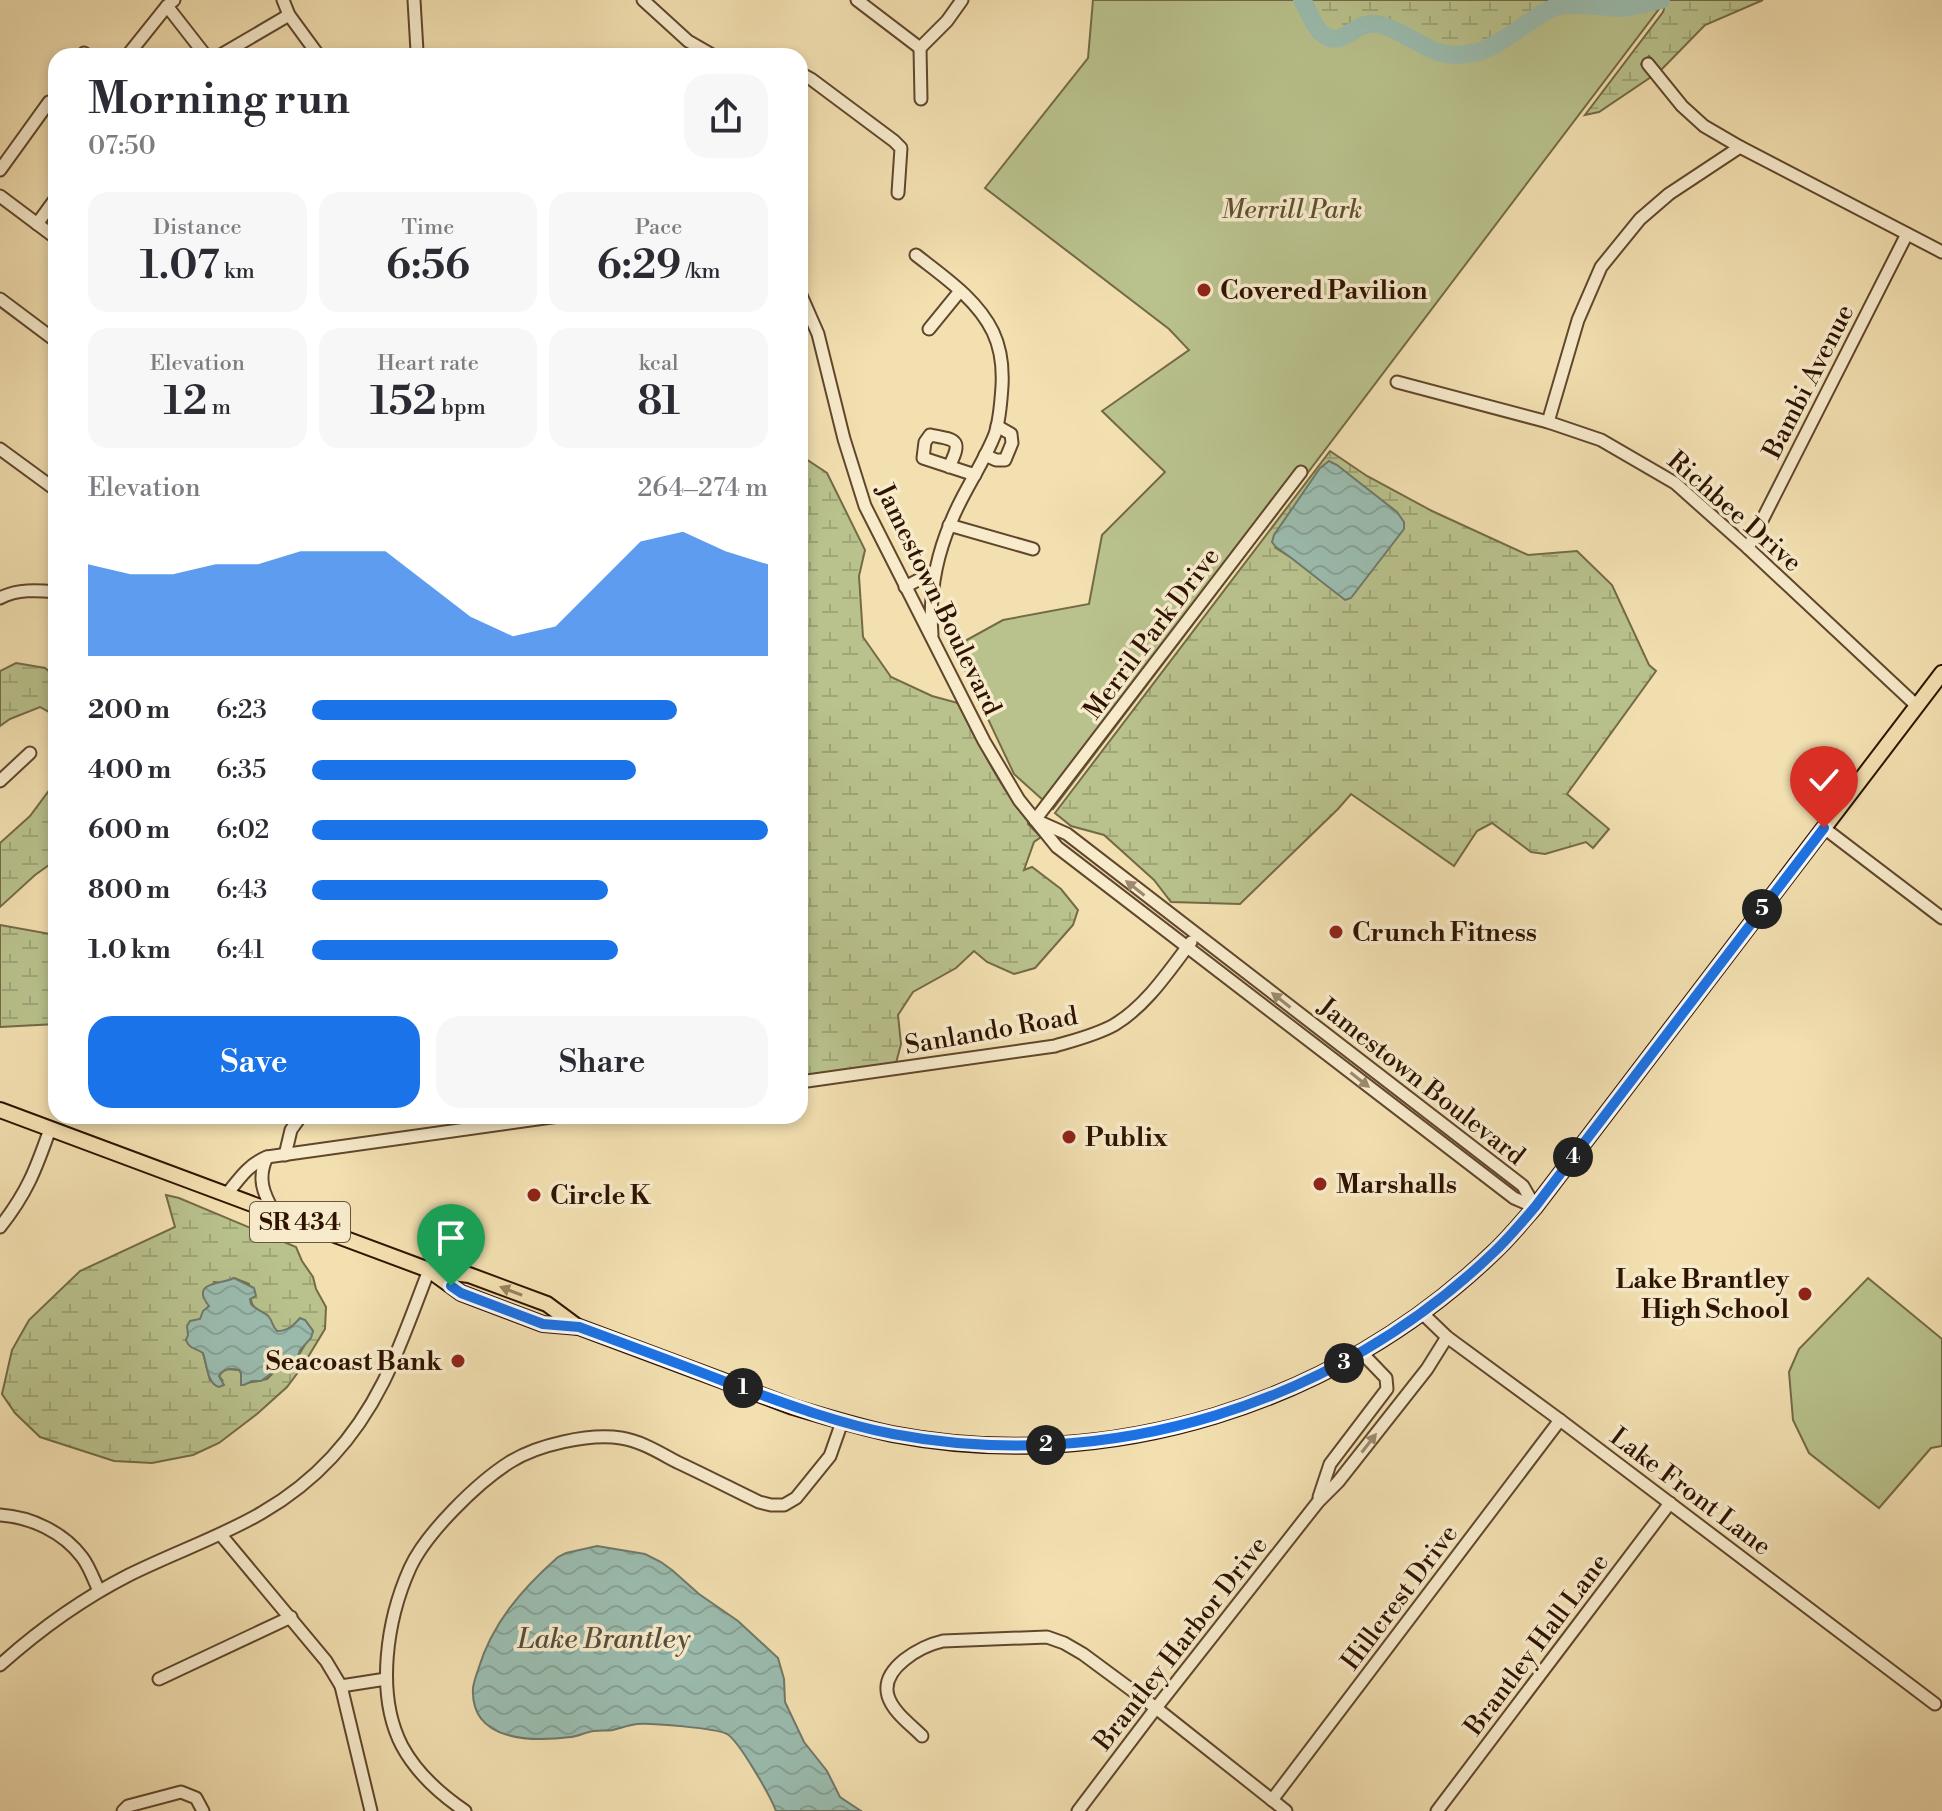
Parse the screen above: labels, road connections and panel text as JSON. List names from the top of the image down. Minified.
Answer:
{"streets":{"main road":["SR 434"],"street":["Bambi Avenue","Richbee Drive","Jamestown Boulevard","Merril Park Drive","Sanlando Road","Lake Front Lane","Hillcrest Drive","Brantley Harbor Drive","Brantley Hall Lane"]},"crossings":[["Bambi Avenue","Richbee Drive"],["Richbee Drive","SR 434"],["Jamestown Boulevard","Merril Park Drive"],["Jamestown Boulevard","Sanlando Road"],["Jamestown Boulevard","SR 434"],["SR 434","Lake Front Lane"],["SR 434","Brantley Harbor Drive"],["Lake Front Lane","Hillcrest Drive"],["Lake Front Lane","Brantley Harbor Drive"],["Lake Front Lane","Brantley Hall Lane"]],"water":["Lake Brantley"],"parks":["Merrill Park"],"places":["Covered Pavilion","Crunch Fitness","Publix","Marshalls","Circle K","Lake Brantley High School","Seacoast Bank"],"page":{"heading":["Morning run","07:50"],"stats":[["Distance","1.07 km"],["Time","6:56"],["Pace","6:29 /km"],["Elevation","12 m"],["Heart rate","152 bpm"],["kcal","81"]],"chart":["Elevation","264–274 m"],"list":[{"name":"200 m","note":"6:23"},{"name":"400 m","note":"6:35"},{"name":"600 m","note":"6:02"},{"name":"800 m","note":"6:43"},{"name":"1.0 km","note":"6:41"}],"pins":["5","4","3","1","2"],"buttons":["Save","Share"]}}
